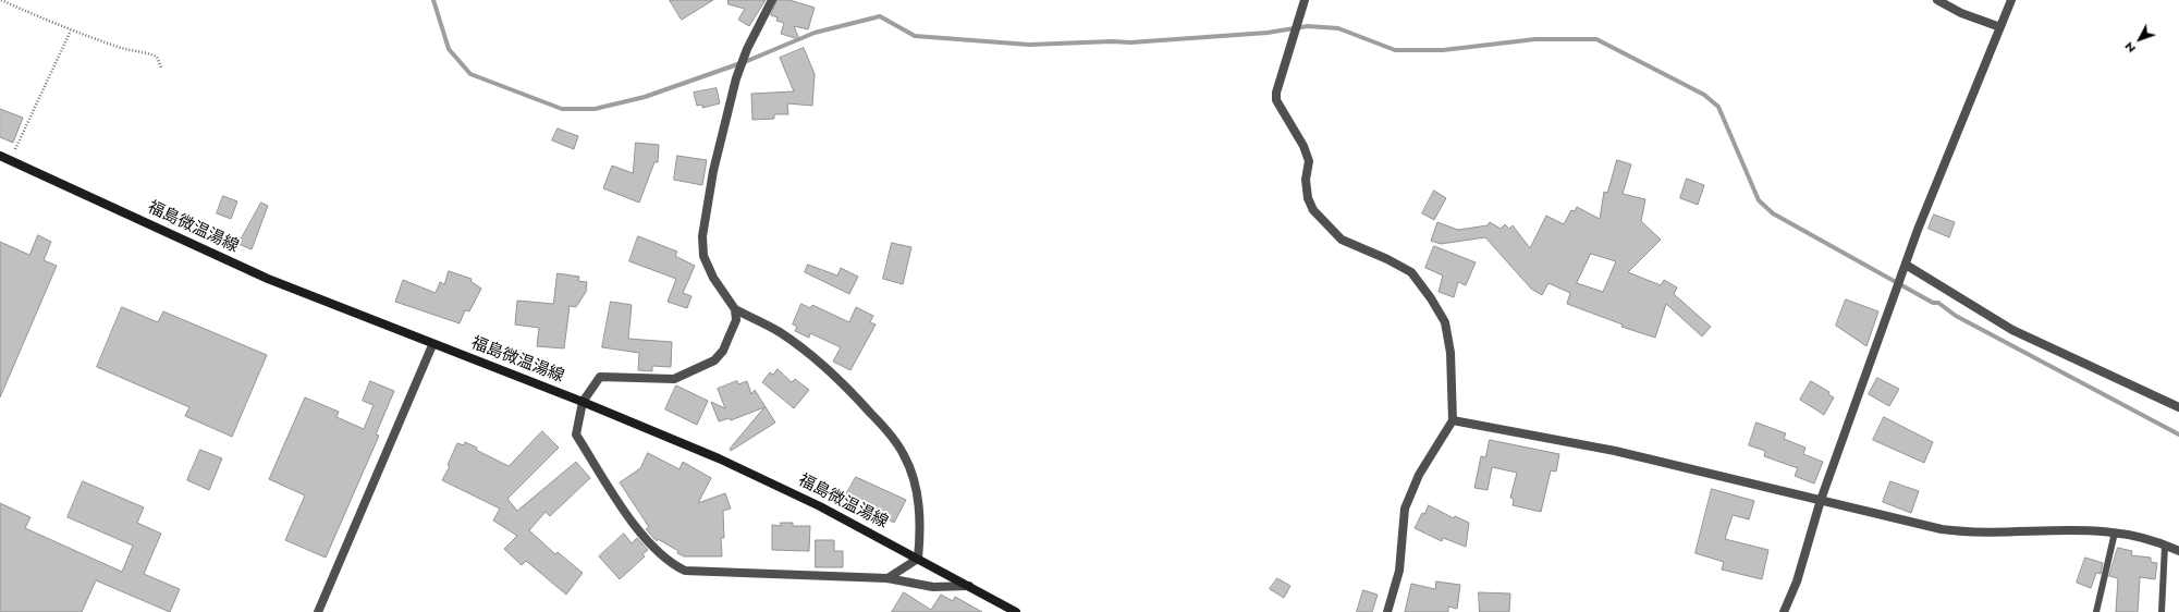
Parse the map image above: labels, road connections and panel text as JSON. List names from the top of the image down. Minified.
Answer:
{"streets":{"main road":["福島微温湯線"]},"north":"bottom left"}
